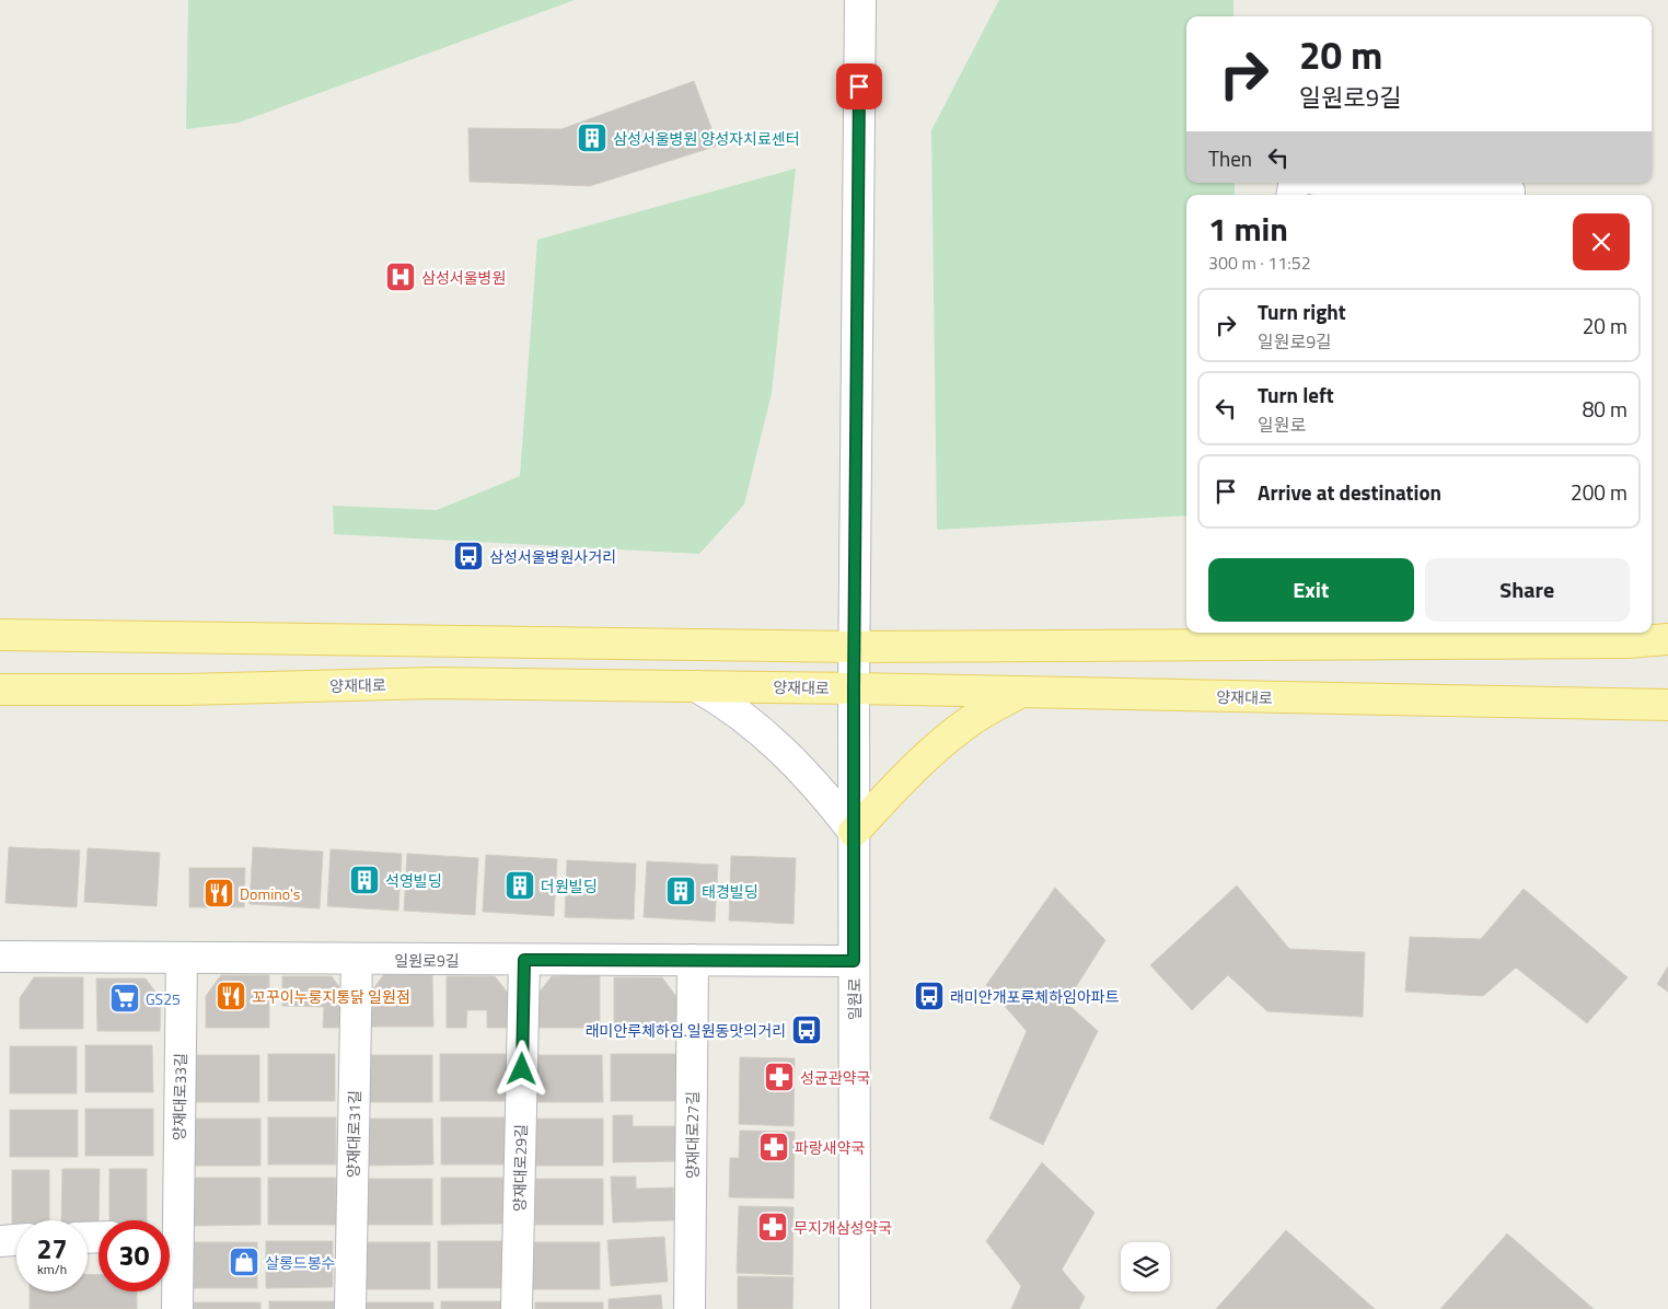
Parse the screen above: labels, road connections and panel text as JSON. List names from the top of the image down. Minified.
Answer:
{"streets":{"main road":["양재대로"],"street":["일원로9길","일원로","양재대로33길","양재대로31길","양재대로27길","양재대로29길"]},"crossings":[["양재대로","일원로"],["일원로9길","일원로"],["일원로9길","양재대로33길"],["일원로9길","양재대로31길"],["일원로9길","양재대로27길"],["일원로9길","양재대로29길"]],"places":{"building":["삼성서울병원 양성자치료센터","석영빌딩","더원빌딩","태경빌딩"],"hospital":["삼성서울병원"],"bus stop":["삼성서울병원사거리","래미안개포루체하임아파트","래미안루체하임.일원동맛의거리"],"restaurant":["Domino's","꼬꾸이누룽지통닭 일원점"],"supermarket":["GS25"],"pharmacy":["성균관약국","파랑새약국","무지개삼성약국"],"shop":["살롱드봉수"]},"page":{"turn":["20 m","일원로9길"],"then":"Then","heading":["1 min","300 m · 11:52"],"list":[{"name":"Turn right","note":"일원로9길","value":"20 m"},{"name":"Turn left","note":"일원로","value":"80 m"},{"name":"Arrive at destination","value":"200 m"}],"buttons":["Exit","Share"],"speed":"27 km/h","limit":"30"}}
